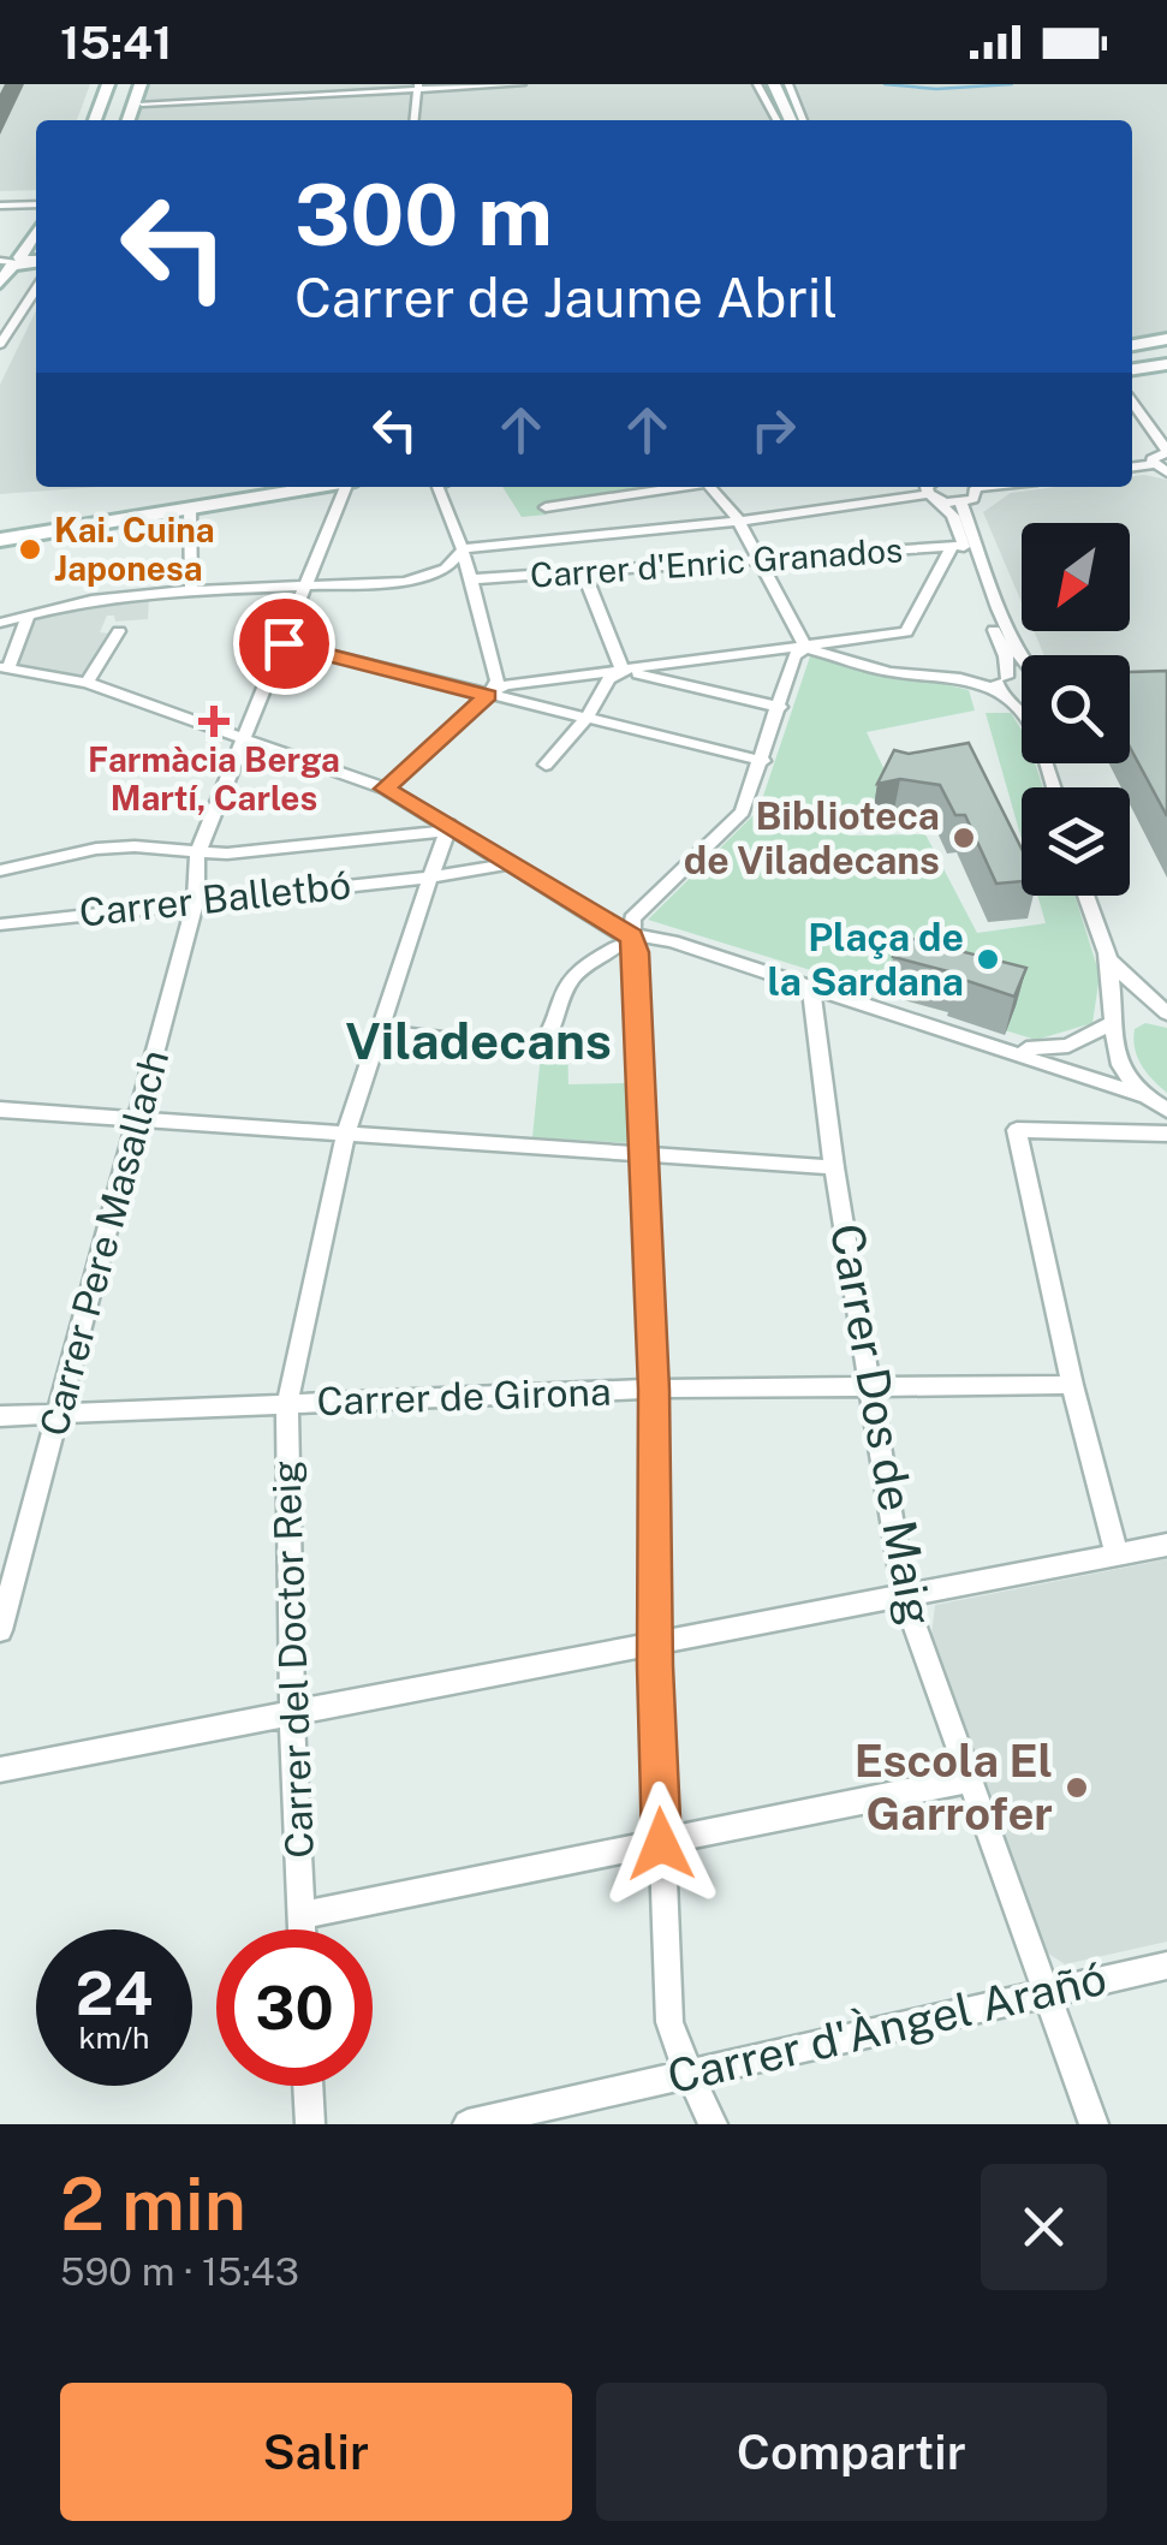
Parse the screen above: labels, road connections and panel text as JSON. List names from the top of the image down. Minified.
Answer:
{"streets":{"street":["Carrer d'Enric Granados","Carrer Balletbó","Carrer Pere Masallach","Carrer de Girona","Carrer Dos de Maig","Carrer del Doctor Reig","Carrer d'Àngel Arañó"]},"crossings":[["Carrer Balletbó","Carrer Pere Masallach"],["Carrer Balletbó","Carrer del Doctor Reig"],["Carrer Pere Masallach","Carrer de Girona"],["Carrer de Girona","Carrer Dos de Maig"],["Carrer de Girona","Carrer del Doctor Reig"],["Carrer Dos de Maig","Carrer d'Àngel Arañó"]],"districts":["Viladecans"],"places":{"other":["Kai. Cuina Japonesa","Biblioteca de Viladecans","Plaça de la Sardana","Escola El Garrofer"],"health":["Farmàcia Berga Martí, Carles"]},"north":"bottom left","page":{"status":"15:41","turn":["300 m","Carrer de Jaume Abril"],"speed":"24 km/h","limit":"30","heading":["2 min","590 m · 15:43"],"buttons":["Salir","Compartir"]}}
